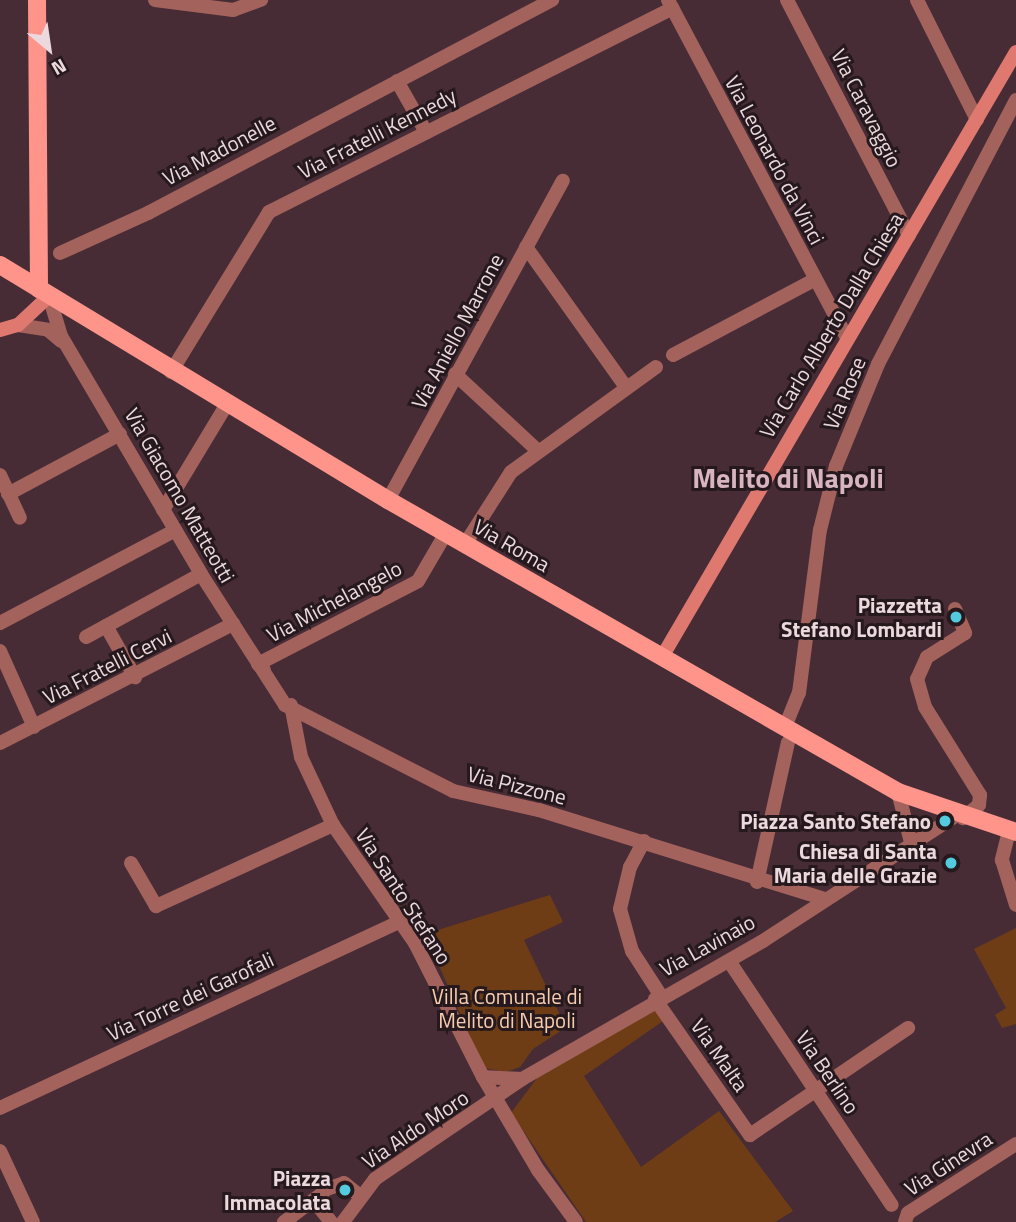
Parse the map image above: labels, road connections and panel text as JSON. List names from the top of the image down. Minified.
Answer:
{"streets":{"main road":["Via Roma"],"street":["Via Caravaggio","Via Fratelli Kennedy","Via Madonelle","Via Leonardo da Vinci","Via Carlo Alberto Dalla Chiesa","Via Aniello Marrone","Via Rose","Via Giacomo Matteotti","Via Michelangelo","Via Fratelli Cervi","Via Pizzone","Via Santo Stefano","Via Lavinaio","Via Torre dei Garofali","Via Malta","Via Berlino","Via Aldo Moro","Via Ginevra"]},"crossings":[["Via Caravaggio","Via Carlo Alberto Dalla Chiesa"],["Via Fratelli Kennedy","Via Leonardo da Vinci"],["Via Fratelli Kennedy","Via Roma"],["Via Leonardo da Vinci","Via Carlo Alberto Dalla Chiesa"],["Via Carlo Alberto Dalla Chiesa","Via Roma"],["Via Aniello Marrone","Via Roma"],["Via Rose","Via Roma"],["Via Rose","Via Pizzone"],["Via Giacomo Matteotti","Via Roma"],["Via Giacomo Matteotti","Via Michelangelo"],["Via Giacomo Matteotti","Via Fratelli Cervi"],["Via Giacomo Matteotti","Via Pizzone"],["Via Giacomo Matteotti","Via Santo Stefano"],["Via Roma","Via Michelangelo"],["Via Pizzone","Via Santo Stefano"],["Via Pizzone","Via Lavinaio"],["Via Pizzone","Via Malta"],["Via Santo Stefano","Via Lavinaio"],["Via Santo Stefano","Via Torre dei Garofali"],["Via Santo Stefano","Via Aldo Moro"],["Via Lavinaio","Via Malta"],["Via Lavinaio","Via Berlino"],["Via Lavinaio","Via Aldo Moro"],["Via Malta","Via Berlino"]],"districts":["Melito di Napoli"],"parks":["Villa Comunale di Melito di Napoli"],"places":["Piazzetta Stefano Lombardi","Piazza Santo Stefano","Chiesa di Santa Maria delle Grazie","Piazza Immacolata"],"north":"bottom right"}
